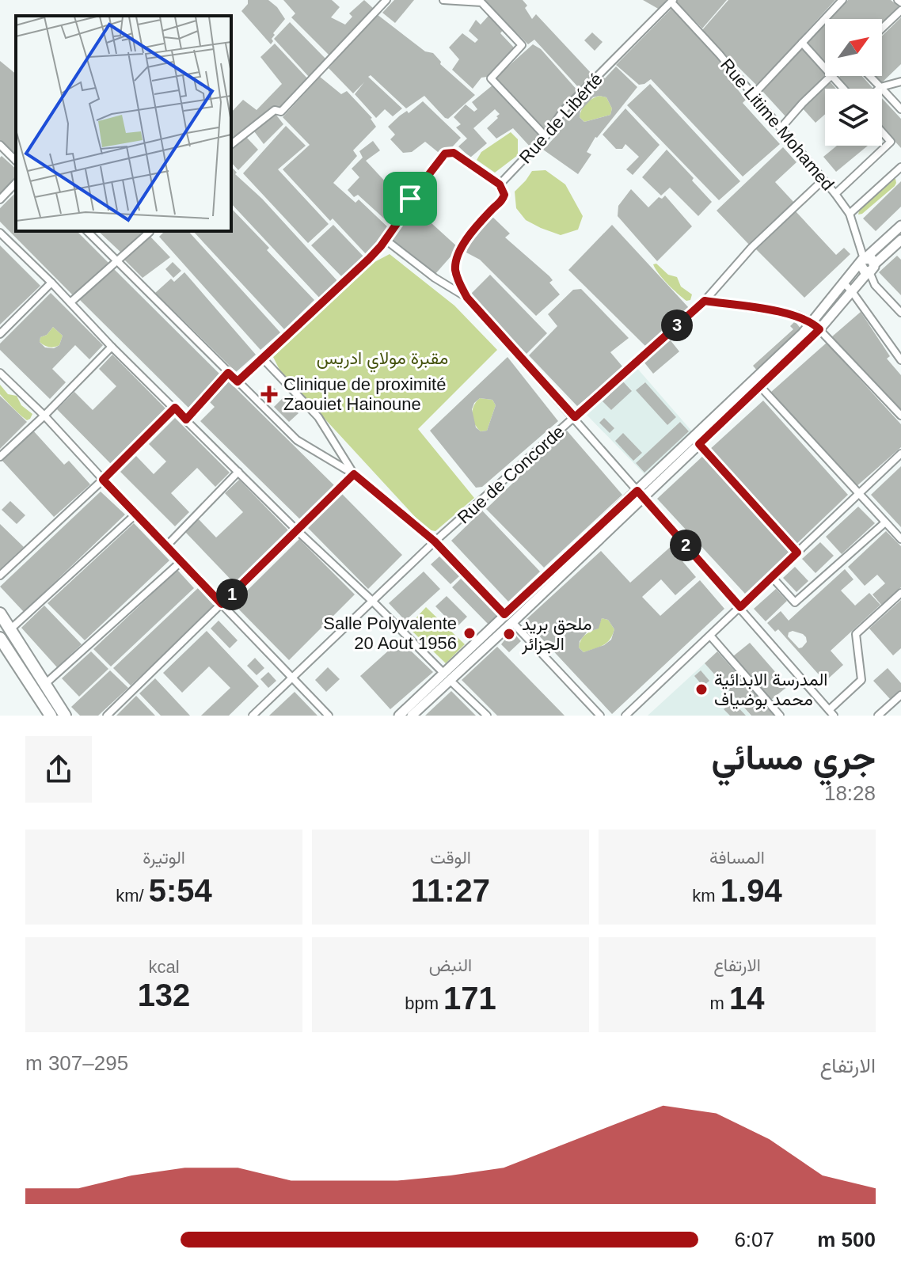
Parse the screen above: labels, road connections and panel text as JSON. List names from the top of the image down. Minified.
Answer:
{"streets":{"street":["Rue de Libérté","Rue Litime Mohamed","Rue de Concorde"]},"crossings":[["Rue de Libérté","Rue Litime Mohamed"],["Rue Litime Mohamed","Rue de Concorde"]],"parks":["مقبرة مولاي ادريس"],"places":{"health":["Clinique de proximité Zaouiet Hainoune"],"other":["Salle Polyvalente 20 Aout 1956","ملحق بريد الجزائر","المدرسة الابدائية محمد بوضياف"]},"north":"top right","page":{"pins":["3","2","1"],"heading":["جري مسائي","18:28"],"stats":[["المسافة","1.94 km"],["الوقت","11:27"],["الوتيرة","5:54 /km"],["الارتفاع","14 m"],["النبض","171 bpm"],["kcal","132"]],"chart":["الارتفاع","295–307 m"],"list":[{"name":"500 m","note":"6:07"}]}}
